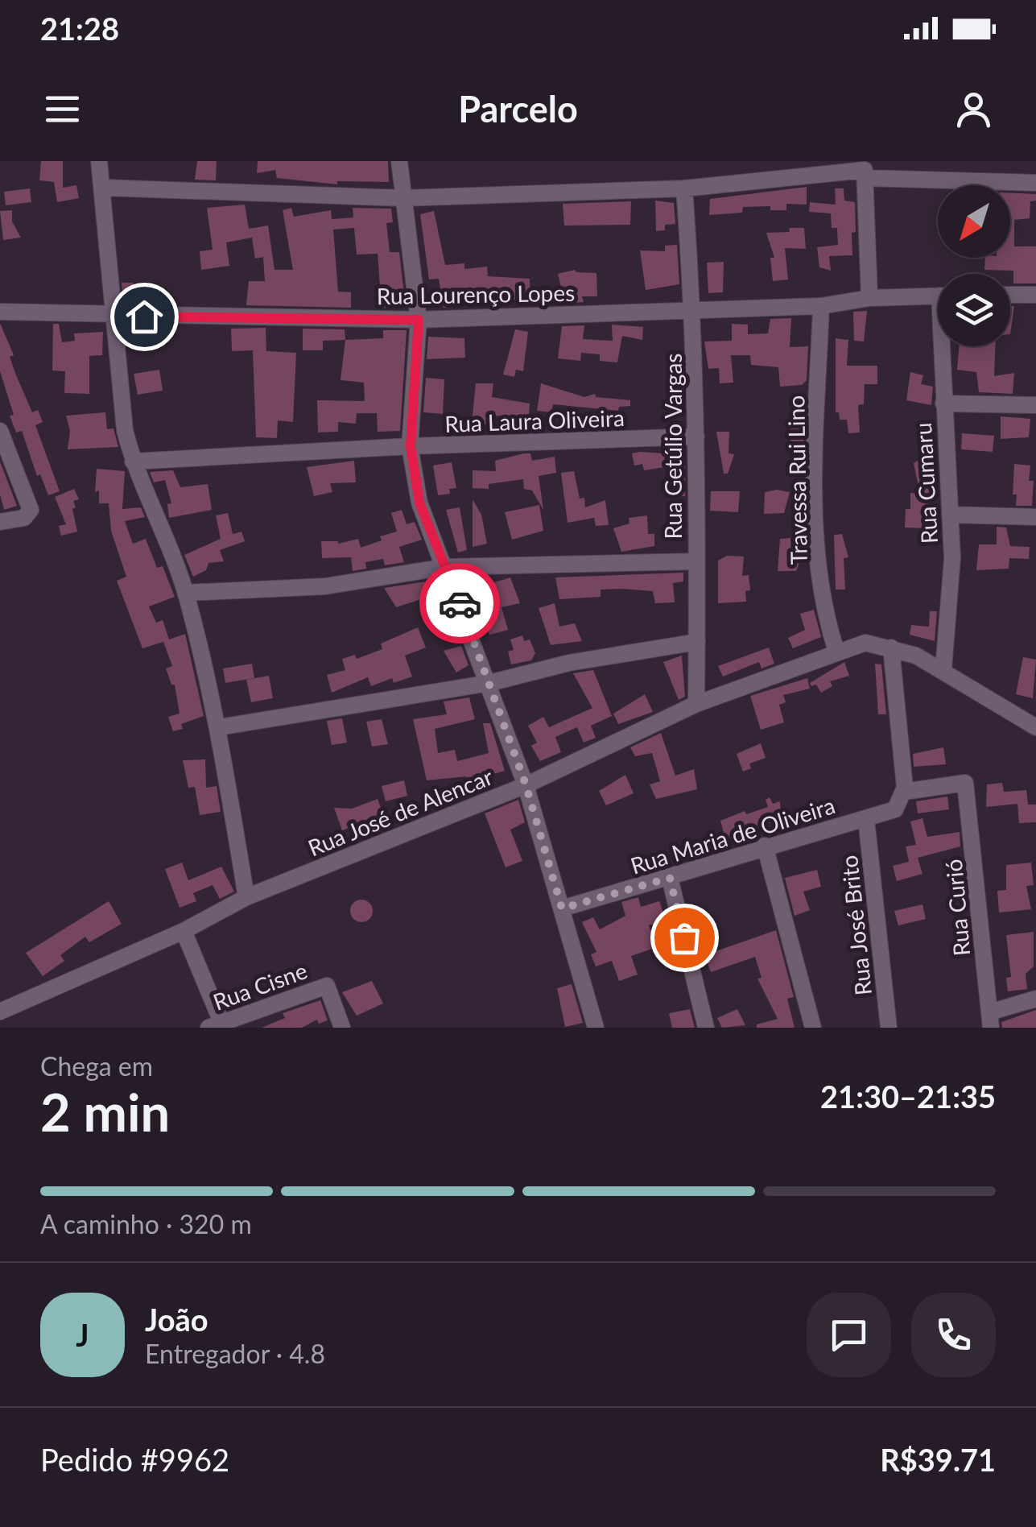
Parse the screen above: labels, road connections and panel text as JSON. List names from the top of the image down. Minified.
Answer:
{"streets":{"street":["Rua Lourenço Lopes","Rua Laura Oliveira","Rua Getúlio Vargas","Travessa Rui Lino","Rua Cumaru","Rua José de Alencar","Rua Maria de Oliveira","Rua Curió","Rua José Brito","Rua Cisne"]},"crossings":[["Rua Lourenço Lopes","Rua Getúlio Vargas"],["Rua Lourenço Lopes","Travessa Rui Lino"],["Rua Laura Oliveira","Rua Getúlio Vargas"],["Rua Getúlio Vargas","Rua José de Alencar"],["Travessa Rui Lino","Rua José de Alencar"],["Rua Cumaru","Rua José de Alencar"],["Rua Maria de Oliveira","Rua Curió"],["Rua Maria de Oliveira","Rua José Brito"]],"north":"bottom left","page":{"status":"21:28","header":"Parcelo","heading":["2 min","Chega em","21:30–21:35"],"panel":["João","Entregador · 4.8","Pedido #9962","R$39.71"],"bar":"A caminho · 320 m","round":"J"}}
